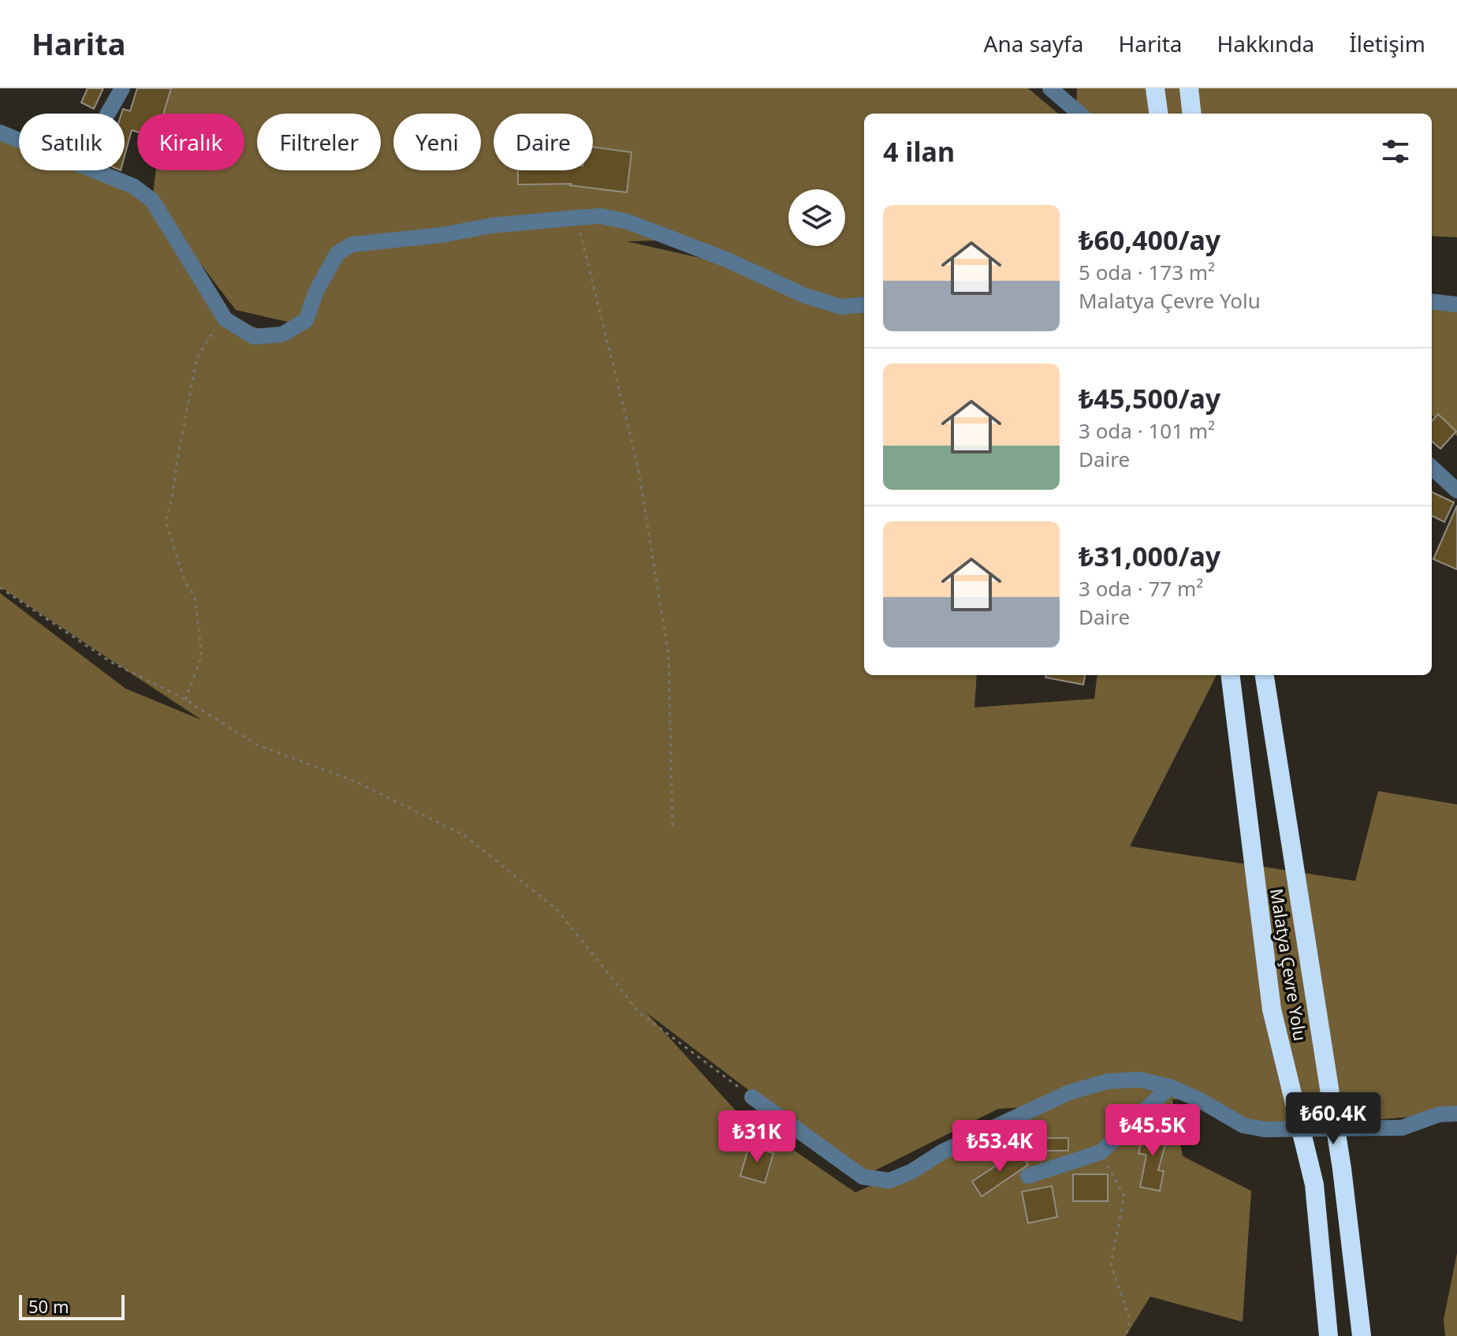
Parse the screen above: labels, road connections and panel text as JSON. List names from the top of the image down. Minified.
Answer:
{"streets":{"highway":["Malatya Çevre Yolu"]},"scale_bar":"50 m","page":{"header":"Harita","nav":["Ana sayfa","Harita","Hakkında","İletişim"],"chip":["Satılık","Kiralık","Filtreler","Yeni","Daire"],"heading":"4 ilan","list":[{"name":"₺60,400/ay","note":"5 oda · 173 m² · Malatya Çevre Yolu"},{"name":"₺45,500/ay","note":"3 oda · 101 m² · Daire"},{"name":"₺31,000/ay","note":"3 oda · 77 m² · Daire"}],"price":["₺60.4K","₺45.5K","₺31K","₺53.4K"],"scale":"50 m"}}
